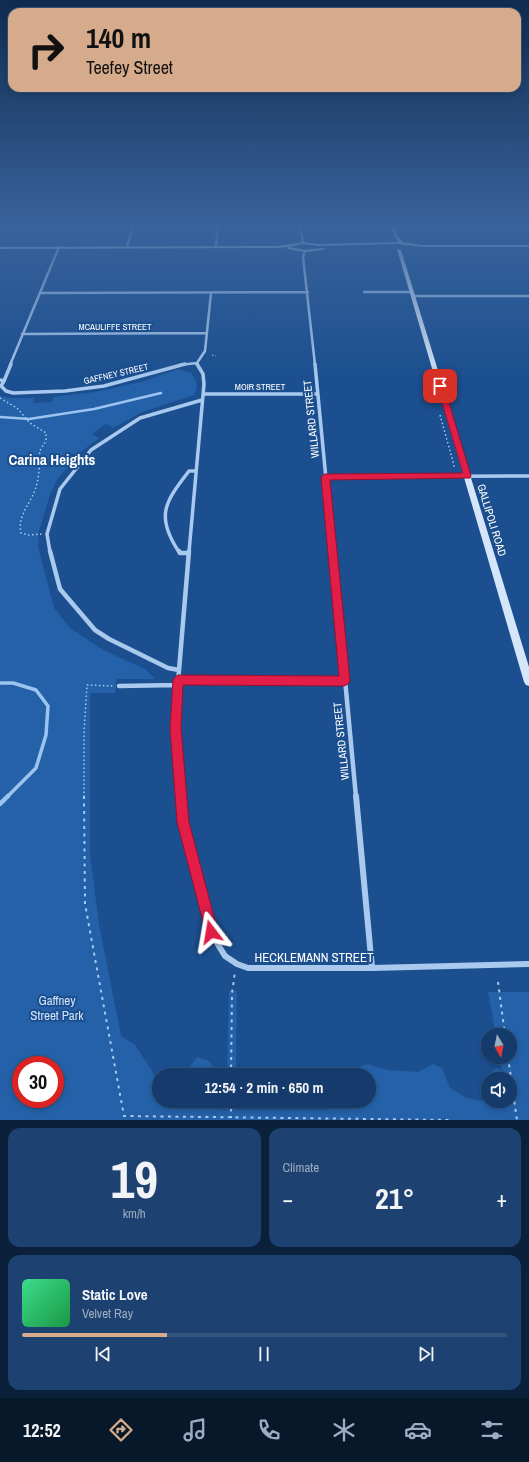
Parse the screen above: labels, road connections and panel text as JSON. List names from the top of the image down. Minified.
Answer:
{"streets":{"street":["MCAULIFFE STREET","GAFFNEY STREET","MOIR STREET","WILLARD STREET","GALLIPOLI ROAD","HECKLEMANN STREET"]},"crossings":[["GAFFNEY STREET","HECKLEMANN STREET"],["MOIR STREET","WILLARD STREET"],["MOIR STREET","HECKLEMANN STREET"],["WILLARD STREET","HECKLEMANN STREET"]],"districts":["Carina Heights"],"parks":["Gaffney Street Park"],"north":"bottom","page":{"turn":["140 m","Teefey Street"],"limit":"30","trip":"12:54 · 2 min · 650 m","tile":[["19","km/h"],"Climate"],"heat":["−","21°","+"],"song":["Static Love","Velvet Ray"],"tabs":"12:52"}}
